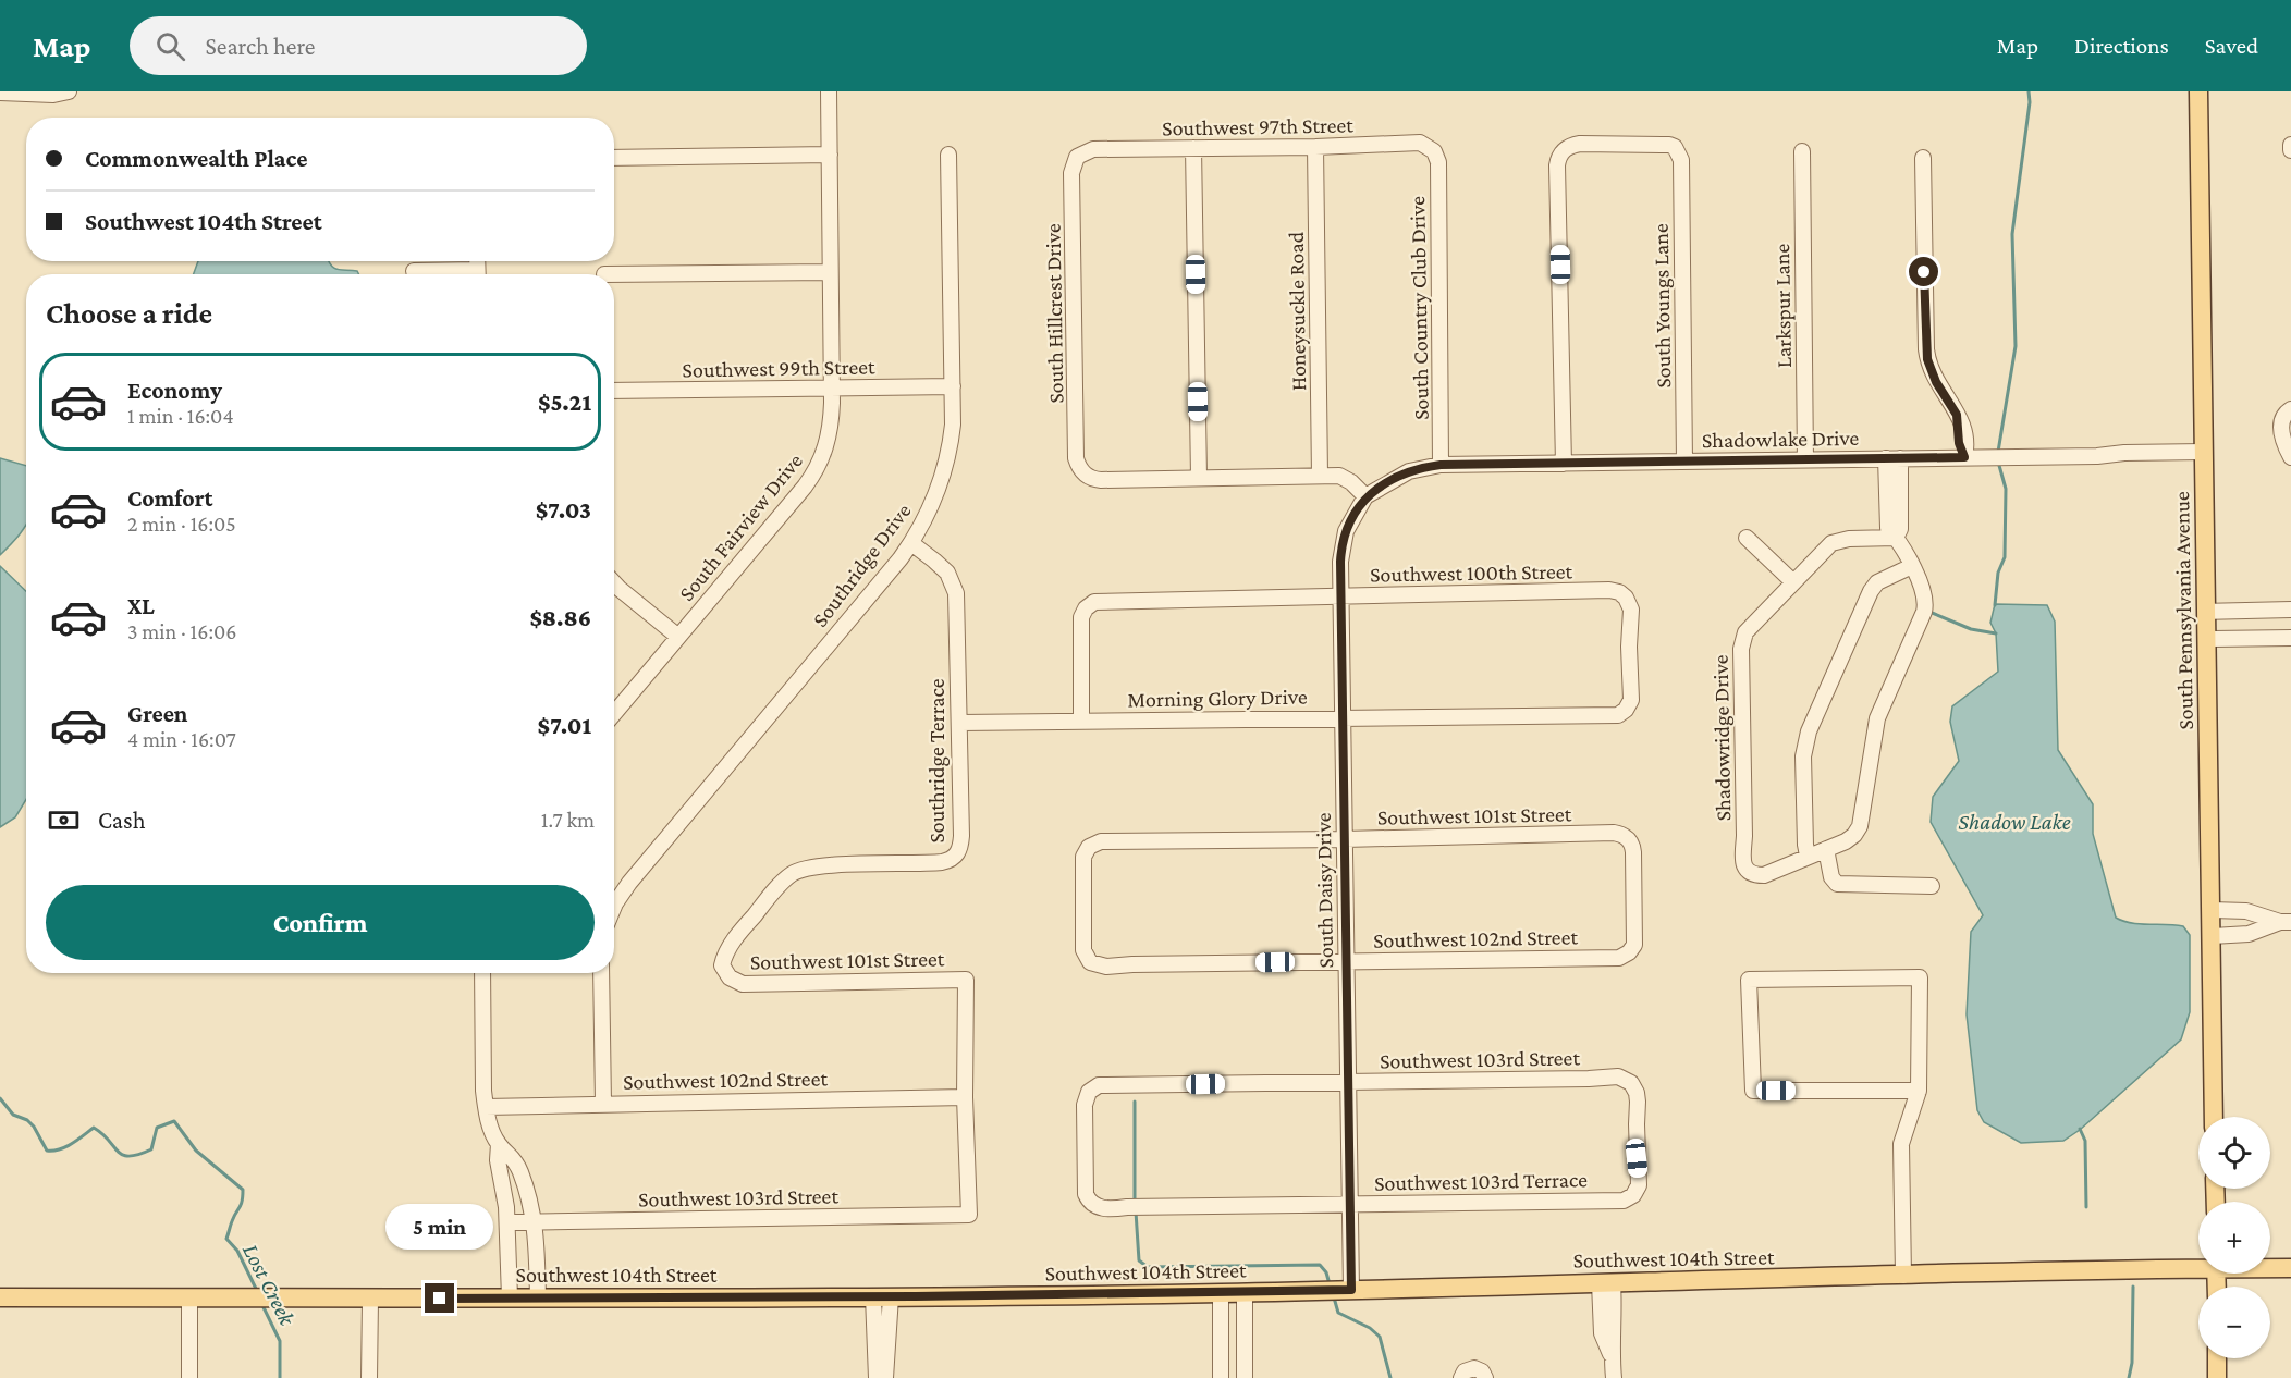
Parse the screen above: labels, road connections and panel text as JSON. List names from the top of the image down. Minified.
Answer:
{"streets":{"main road":["South Pennsylvania Avenue","Southwest 104th Street"],"street":["Southwest 97th Street","South Youngs Lane","Larkspur Lane","South Country Club Drive","Honeysuckle Road","South Hillcrest Drive","Southwest 99th Street","Shadowlake Drive","South Fairview Drive","Southridge Drive","Southwest 100th Street","Morning Glory Drive","Shadowridge Drive","Southridge Terrace","Southwest 101st Street","South Daisy Drive","Southwest 102nd Street","Southwest 103rd Street","Southwest 103rd Terrace"]},"crossings":[["Southwest 97th Street","South Country Club Drive"],["Southwest 97th Street","Honeysuckle Road"],["Southwest 97th Street","South Hillcrest Drive"],["South Youngs Lane","Shadowlake Drive"],["Larkspur Lane","Shadowlake Drive"],["South Country Club Drive","Shadowlake Drive"],["Southwest 99th Street","South Fairview Drive"],["Southwest 99th Street","Southridge Drive"],["Shadowlake Drive","South Pennsylvania Avenue"],["Shadowlake Drive","South Daisy Drive"],["Southridge Drive","Southridge Terrace"],["Southwest 100th Street","Morning Glory Drive"],["Southwest 100th Street","South Daisy Drive"],["Morning Glory Drive","Southridge Terrace"],["Morning Glory Drive","South Daisy Drive"],["Southridge Terrace","Southwest 101st Street"],["Southwest 101st Street","South Daisy Drive"],["Southwest 101st Street","Southwest 102nd Street"],["Southwest 101st Street","Southwest 103rd Street"],["South Daisy Drive","Southwest 102nd Street"],["South Daisy Drive","Southwest 103rd Street"],["South Daisy Drive","Southwest 103rd Terrace"],["South Daisy Drive","Southwest 104th Street"],["Southwest 102nd Street","Southwest 103rd Street"],["Southwest 103rd Street","Southwest 103rd Terrace"]],"water":["Shadow Lake","Lost Creek"],"page":{"header":"Map","search":"Search here","nav":["Map","Directions","Saved"],"banner":["Commonwealth Place","Southwest 104th Street"],"heading":"Choose a ride","list":[{"name":"Economy","note":"1 min · 16:04","value":"$5.21"},{"name":"Comfort","note":"2 min · 16:05","value":"$7.03"},{"name":"XL","note":"3 min · 16:06","value":"$8.86"},{"name":"Green","note":"4 min · 16:07","value":"$7.01"}],"pay":["Cash","1.7 km"],"buttons":"Confirm","map_buttons":["+","−"],"bubble":"5 min"}}
